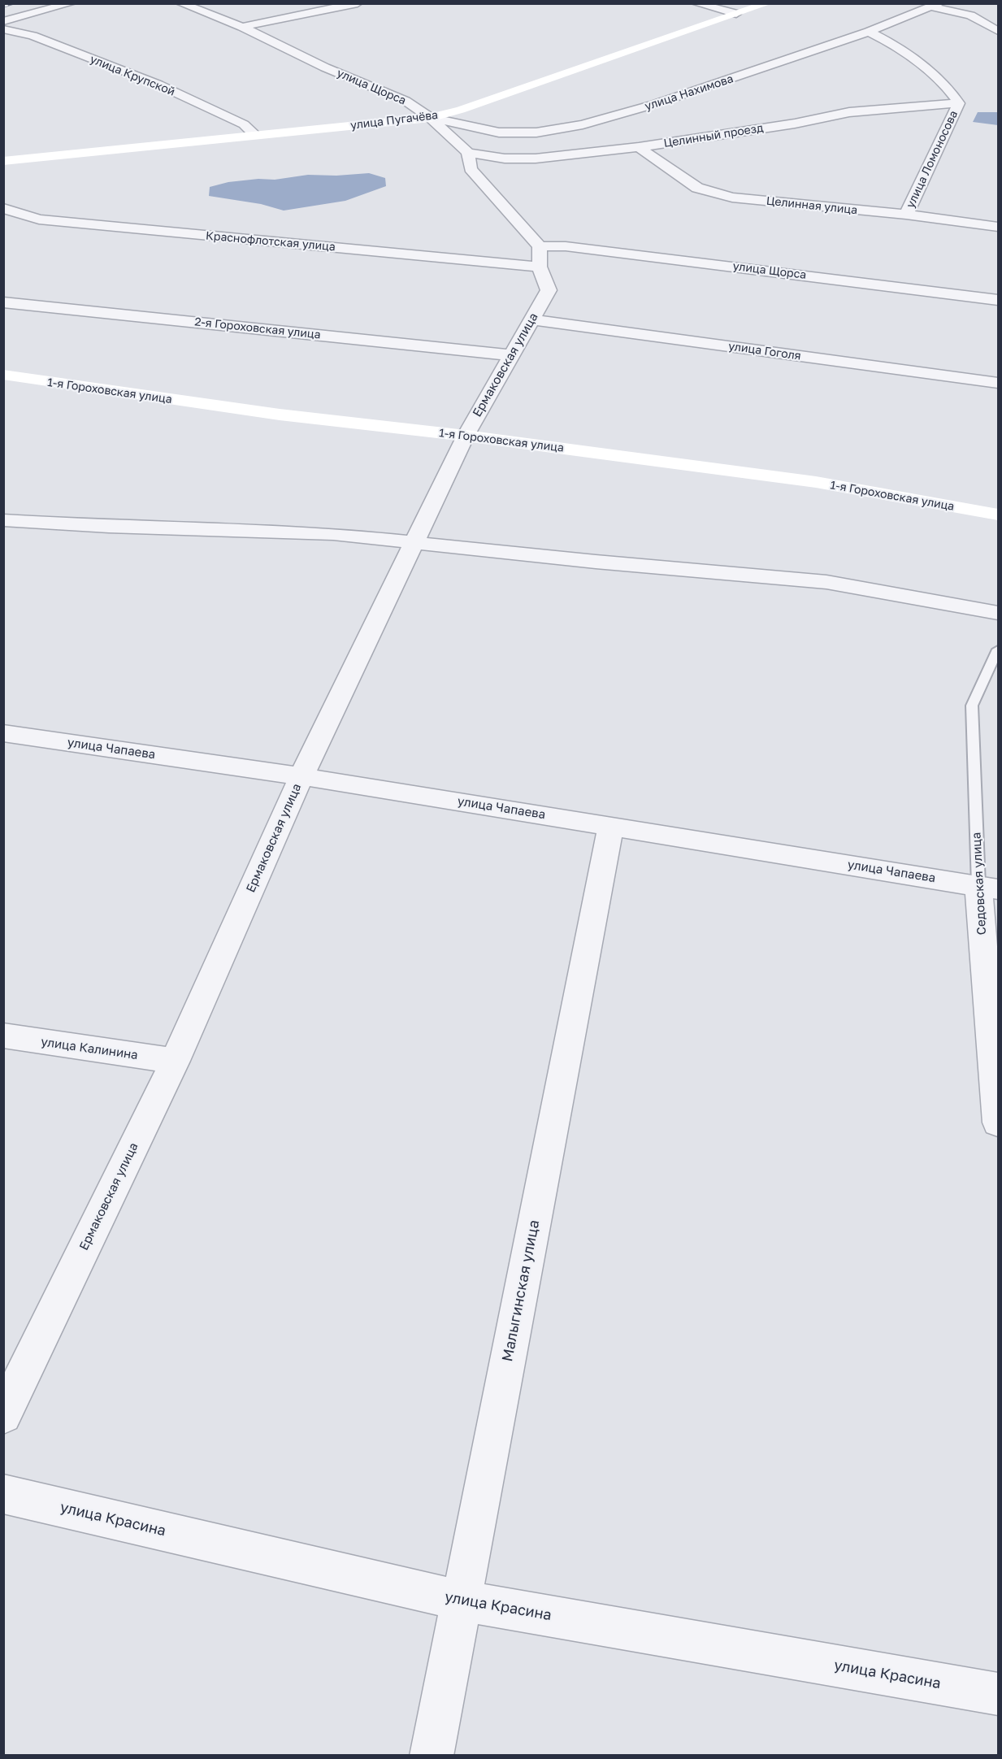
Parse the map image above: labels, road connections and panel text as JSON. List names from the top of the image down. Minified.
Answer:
{"streets":{"street":["улица Крупской","улица Щорса","улица Нахимова","улица Пугачёва","Целинный проезд","улица Ломоносова","Целинная улица","Краснофлотская улица","2-я Гороховская улица","улица Гоголя","Ермаковская улица","1-я Гороховская улица","улица Чапаева","Седовская улица","улица Калинина","Малыгинская улица","улица Красина"]},"crossings":[["улица Крупской","улица Пугачёва"],["улица Щорса","улица Нахимова"],["улица Щорса","улица Пугачёва"],["улица Щорса","Целинный проезд"],["улица Щорса","Краснофлотская улица"],["улица Щорса","Ермаковская улица"],["улица Нахимова","улица Пугачёва"],["улица Нахимова","улица Ломоносова"],["Целинный проезд","улица Ломоносова"],["Целинный проезд","Целинная улица"],["улица Ломоносова","Целинная улица"],["Краснофлотская улица","Ермаковская улица"],["2-я Гороховская улица","Ермаковская улица"],["улица Гоголя","Ермаковская улица"],["Ермаковская улица","1-я Гороховская улица"],["Ермаковская улица","улица Чапаева"],["Ермаковская улица","улица Калинина"],["улица Чапаева","Седовская улица"],["улица Чапаева","Малыгинская улица"],["Малыгинская улица","улица Красина"]]}
